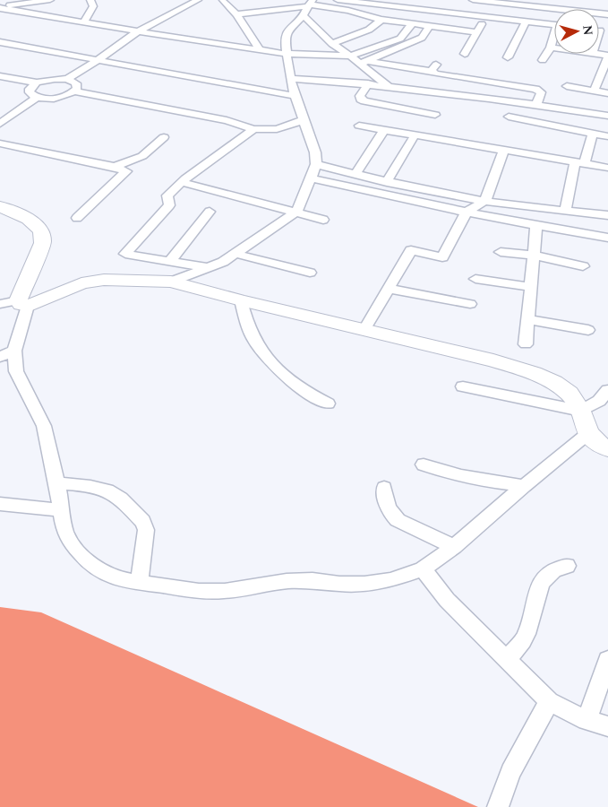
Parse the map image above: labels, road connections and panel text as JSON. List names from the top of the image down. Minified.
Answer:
{"north":"right"}
